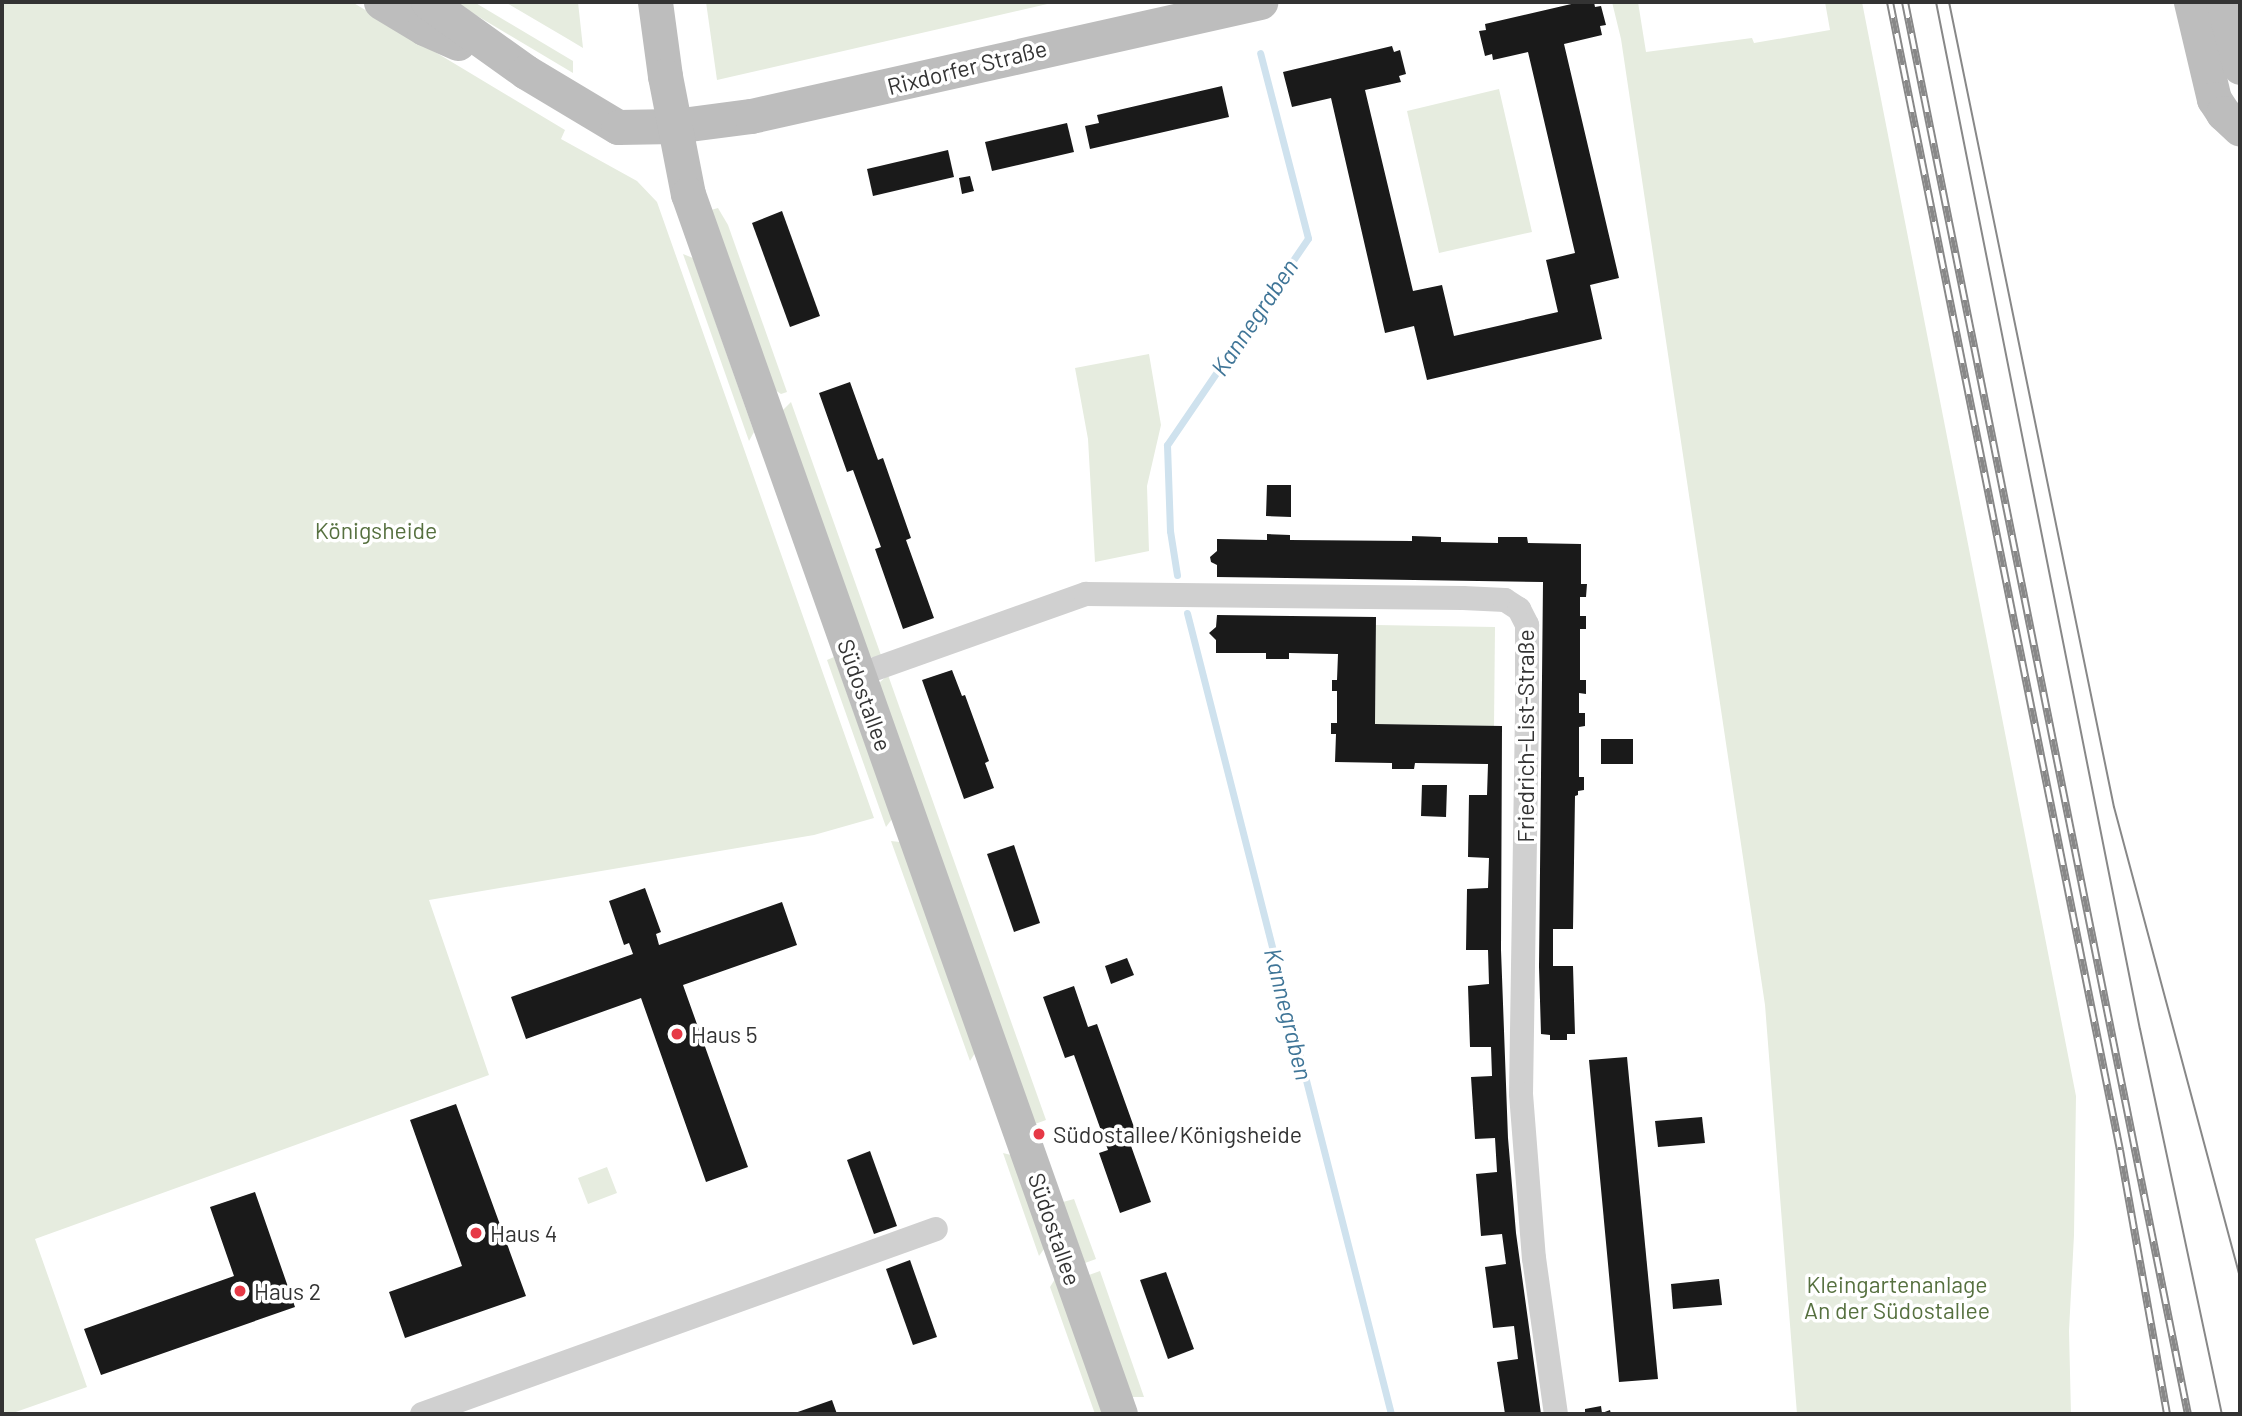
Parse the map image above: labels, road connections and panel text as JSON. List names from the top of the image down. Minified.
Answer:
{"streets":{"street":["Rixdorfer Straße","Südostallee","Friedrich-List-Straße"]},"crossings":[["Rixdorfer Straße","Südostallee"],["Südostallee","Friedrich-List-Straße"]],"water":["Kannegraben"],"parks":["Königsheide","Kleingartenanlage An der Südostallee"],"places":["Haus 5","Südostallee/Königsheide","Haus 4","Haus 2"]}
